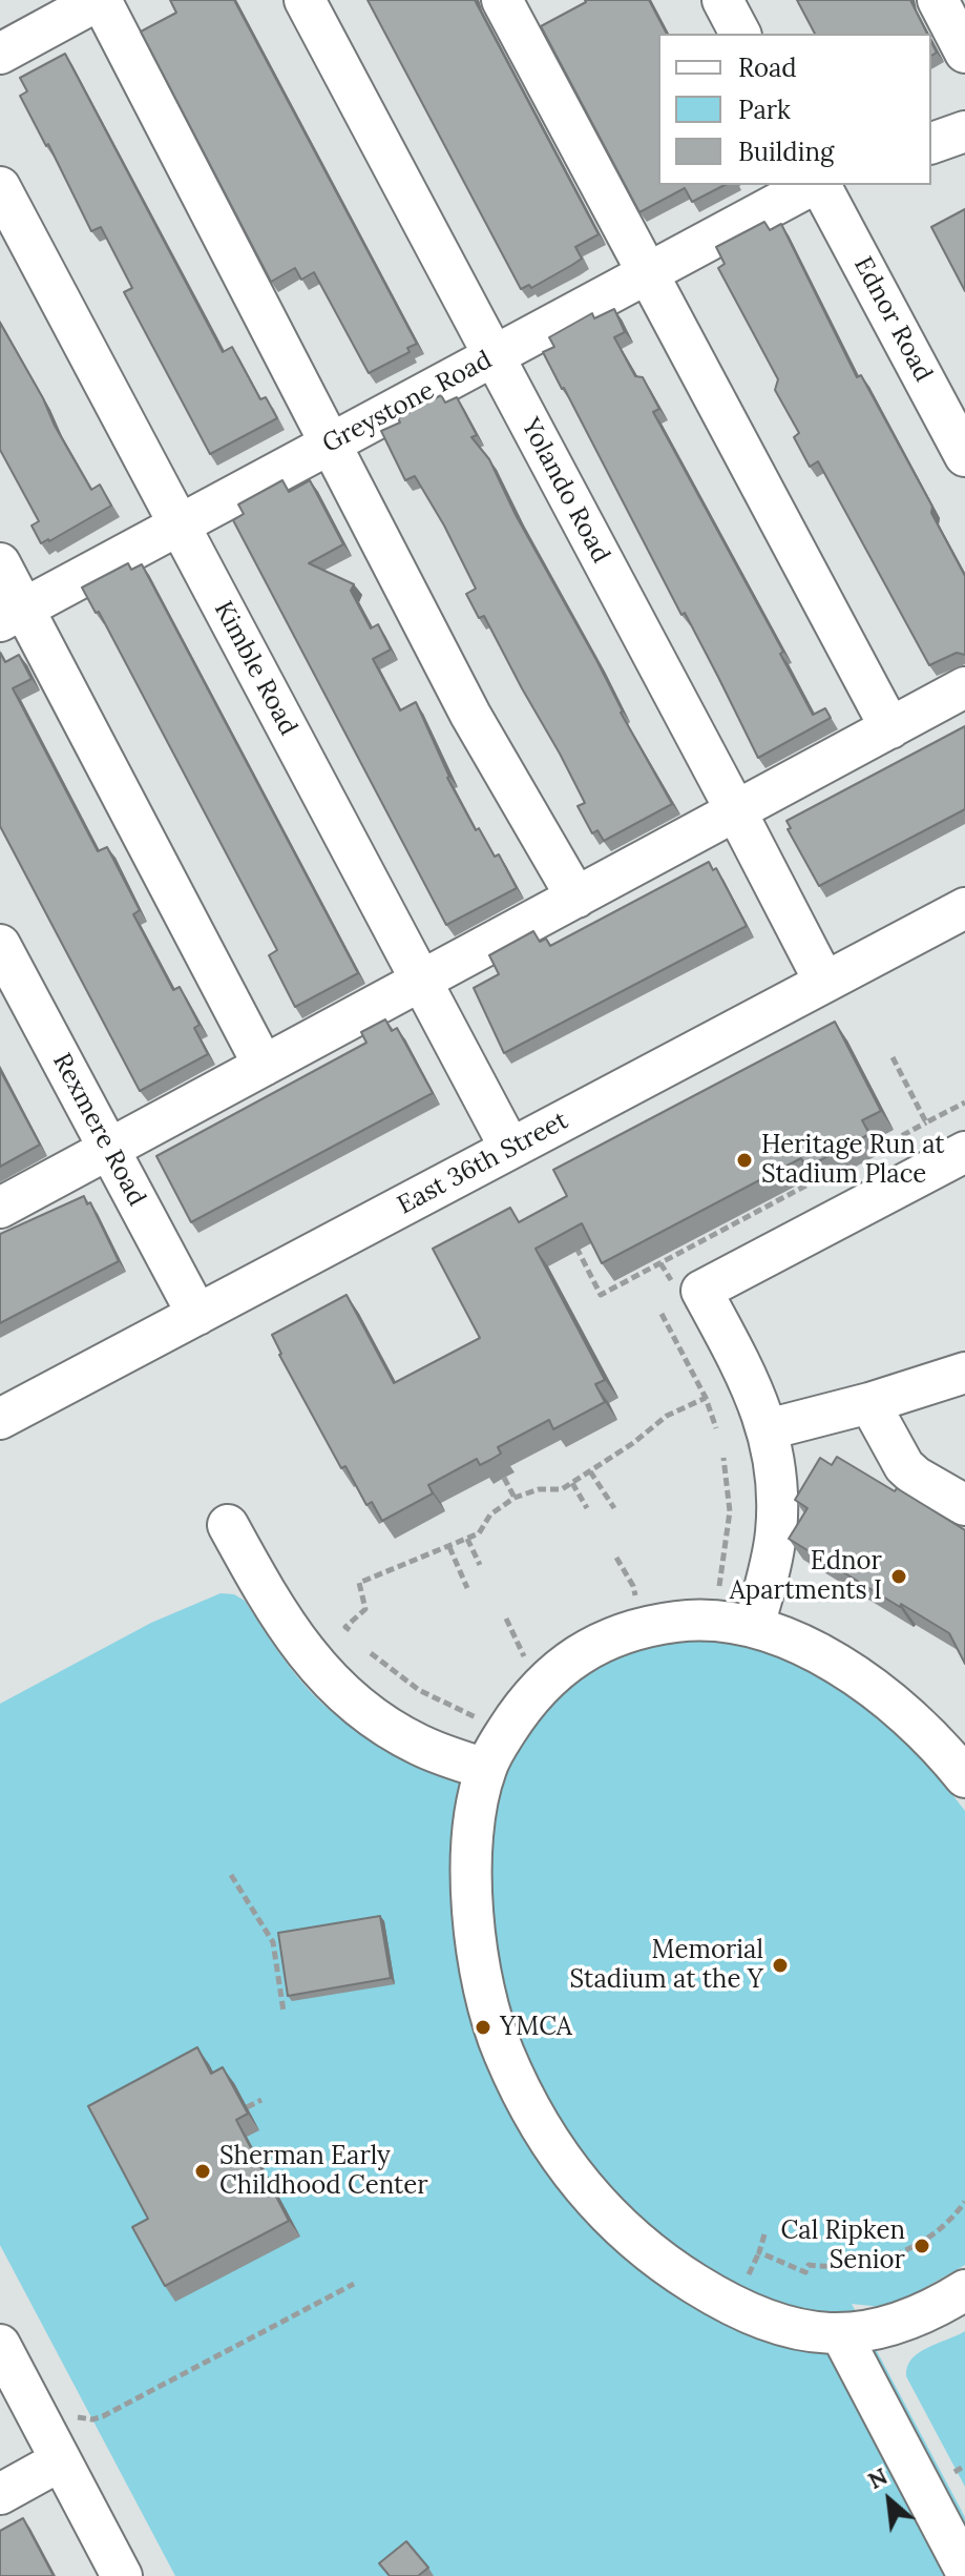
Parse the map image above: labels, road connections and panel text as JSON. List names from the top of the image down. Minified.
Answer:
{"streets":{"street":["Ednor Road","Greystone Road","Yolando Road","Kimble Road","Rexmere Road","East 36th Street"]},"crossings":[["Greystone Road","Yolando Road"],["Greystone Road","Kimble Road"],["Yolando Road","East 36th Street"],["Kimble Road","East 36th Street"],["Rexmere Road","East 36th Street"]],"places":["Heritage Run at Stadium Place","Ednor Apartments I","Memorial Stadium at the Y","YMCA","Sherman Early Childhood Center","Cal Ripken Senior"],"legend":["Road","Park","Building"],"north":"top left"}
